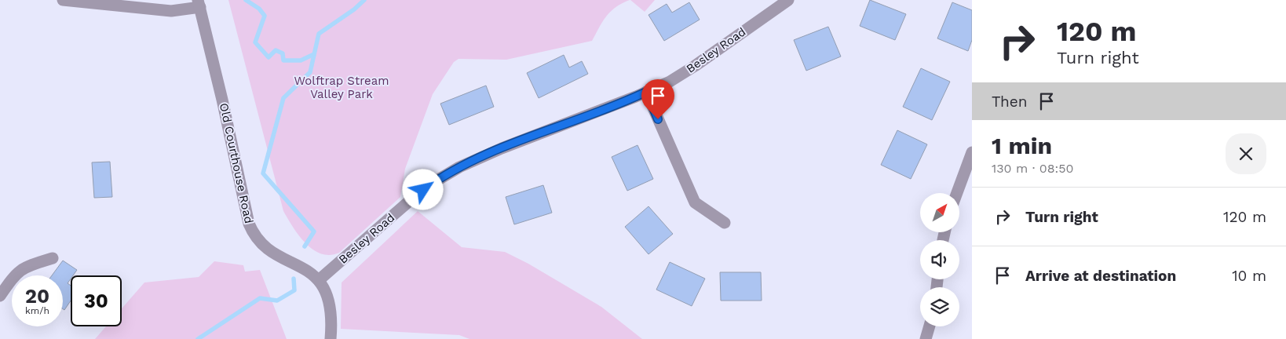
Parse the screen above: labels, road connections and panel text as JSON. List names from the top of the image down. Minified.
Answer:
{"streets":{"street":["Besley Road","Old Courthouse Road"]},"crossings":[["Besley Road","Old Courthouse Road"]],"parks":["Wolftrap Stream Valley Park"],"north":"top right","page":{"turn":["120 m","Turn right"],"then":"Then","heading":["1 min","130 m · 08:50"],"list":[{"name":"Turn right","value":"120 m"},{"name":"Arrive at destination","value":"10 m"}],"speed":"20 km/h","limit":"30"}}
